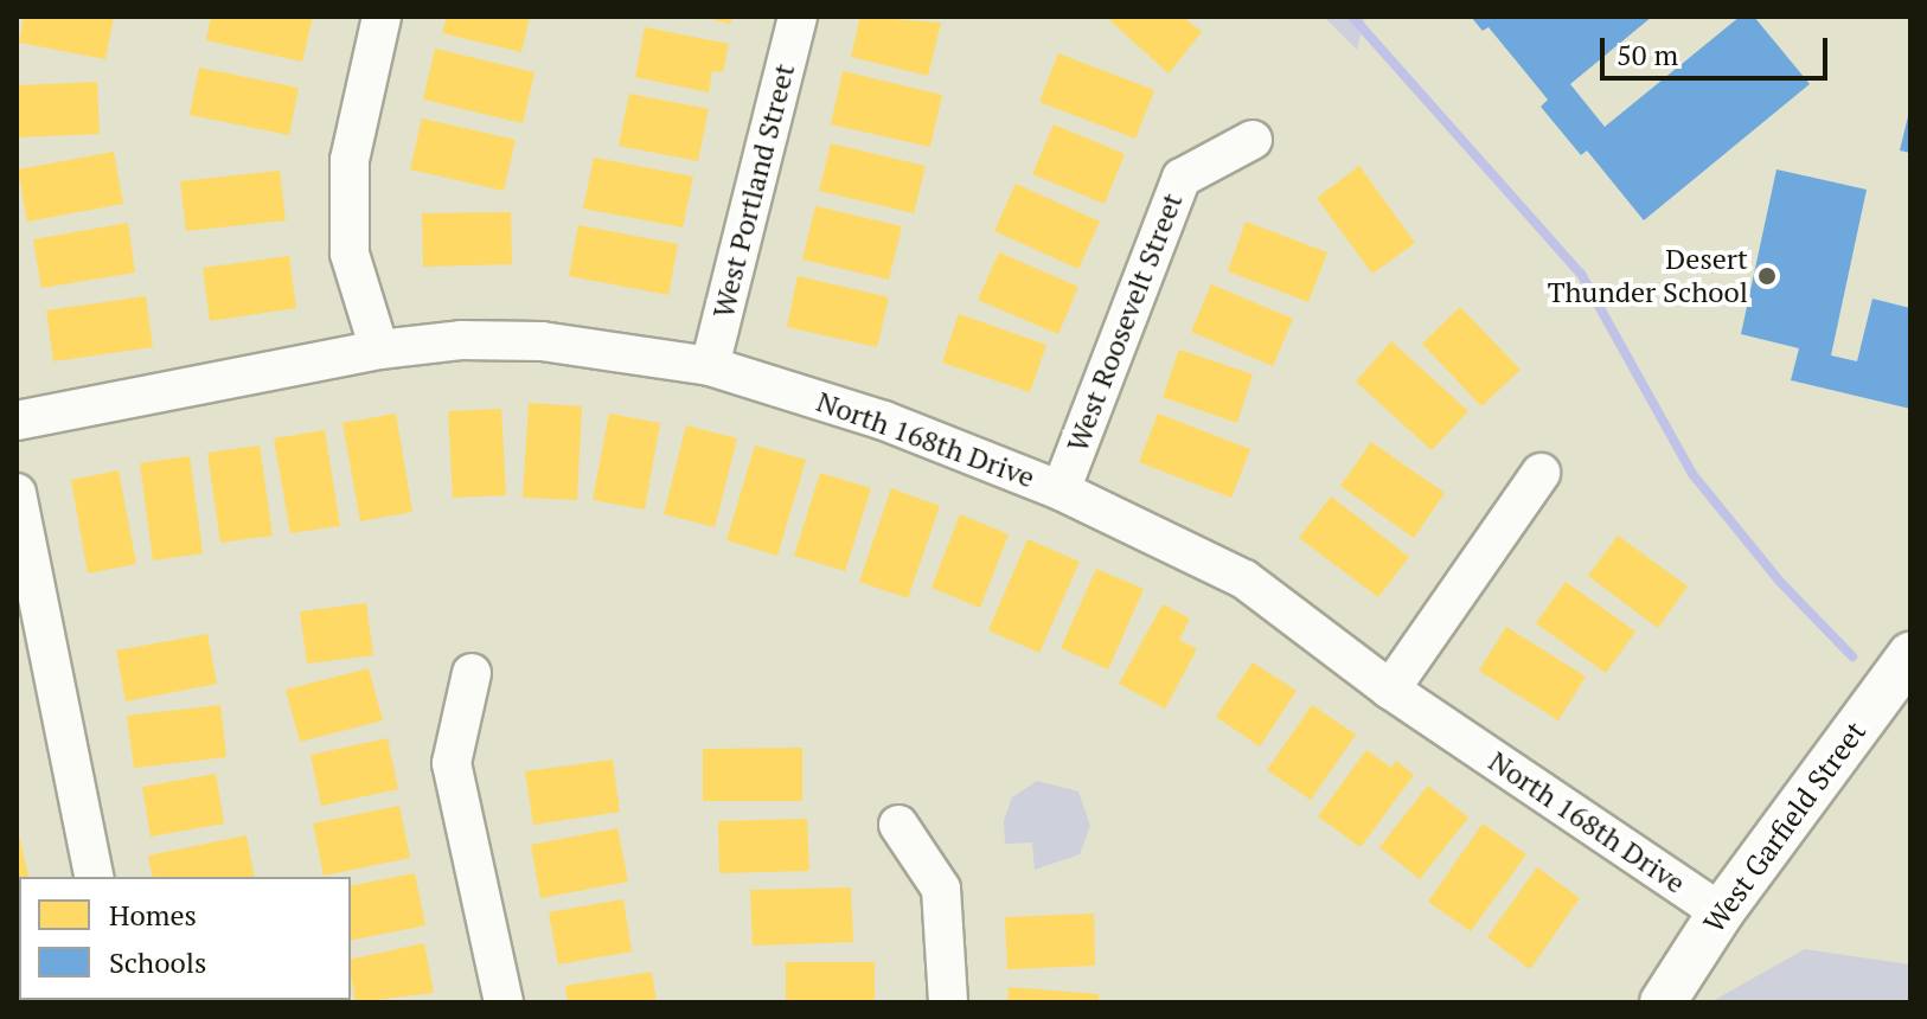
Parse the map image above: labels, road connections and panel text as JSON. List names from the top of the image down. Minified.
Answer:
{"streets":{"street":["West Portland Street","West Roosevelt Street","North 168th Drive","West Garfield Street"]},"crossings":[["West Portland Street","North 168th Drive"],["West Roosevelt Street","North 168th Drive"],["North 168th Drive","West Garfield Street"]],"places":["Desert Thunder School"],"legend":["Homes","Schools"],"scale_bar":"50 m"}
